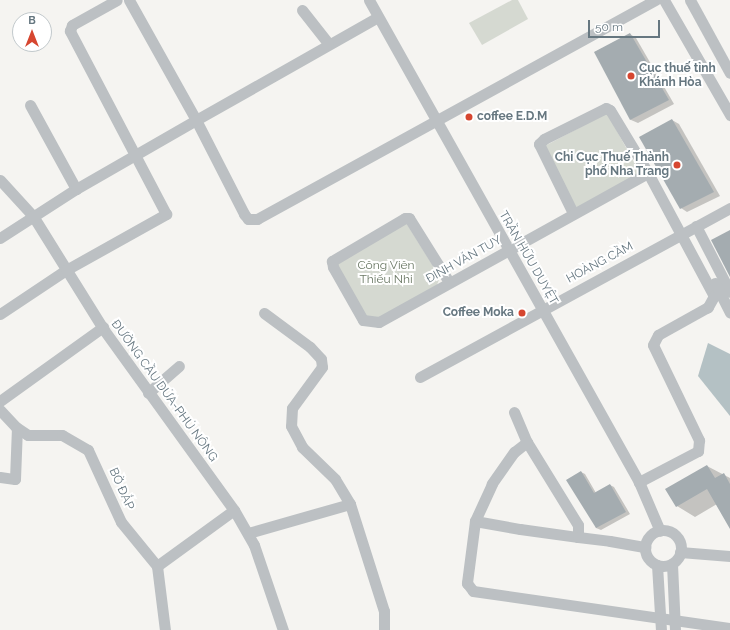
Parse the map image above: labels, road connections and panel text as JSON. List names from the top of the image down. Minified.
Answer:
{"streets":{"street":["TRẦN HỮU DUYỆT","ĐINH VĂN TUY","HOÀNG CẦM","ĐƯỜNG CẦU DỨA-PHÚ NÔNG","BỜ ĐẮP"]},"crossings":[["TRẦN HỮU DUYỆT","ĐINH VĂN TUY"],["TRẦN HỮU DUYỆT","HOÀNG CẦM"]],"parks":["Công Viên Thiếu Nhi"],"places":["Cục thuế tỉnh Khánh Hòa","coffee E.D.M","Chi Cục Thuế Thành phố Nha Trang","Coffee Moka"],"scale_bar":"50 m","north":"top"}
